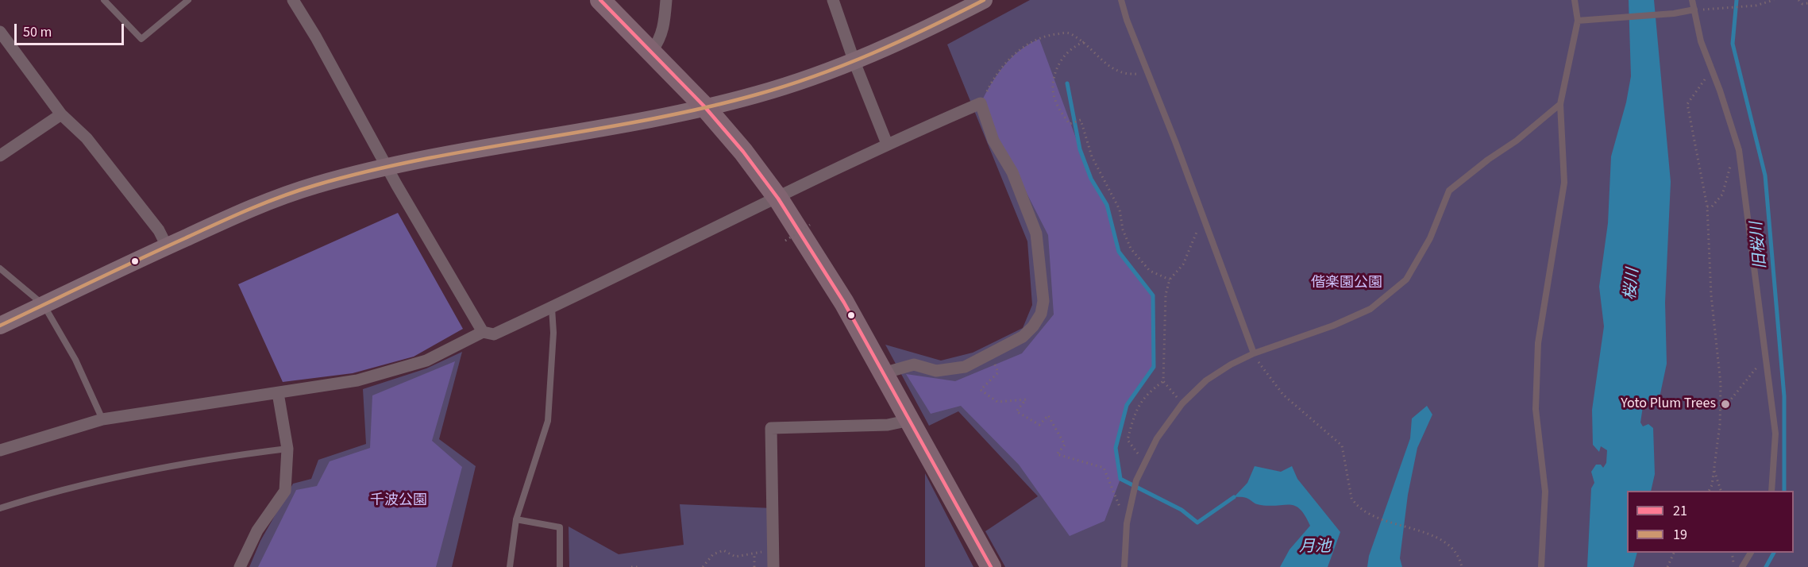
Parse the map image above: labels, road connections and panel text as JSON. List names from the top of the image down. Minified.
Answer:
{"water":["旧桜川","桜川","月池"],"parks":["偕楽園公園","千波公園"],"places":["Yoto Plum Trees"],"lines":["transit line 21","transit line 19"],"legend":["21","19"],"scale_bar":"50 m"}
